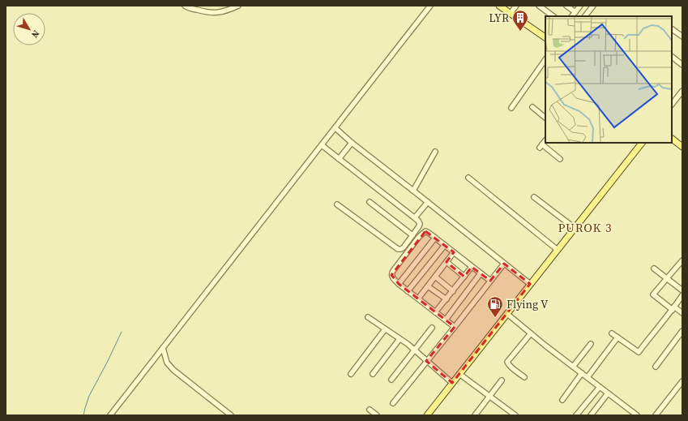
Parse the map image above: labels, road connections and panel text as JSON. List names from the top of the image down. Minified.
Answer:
{"districts":["PUROK 3"],"places":{"building":["LYR"],"fuel station":["Flying V"]},"north":"bottom right"}
